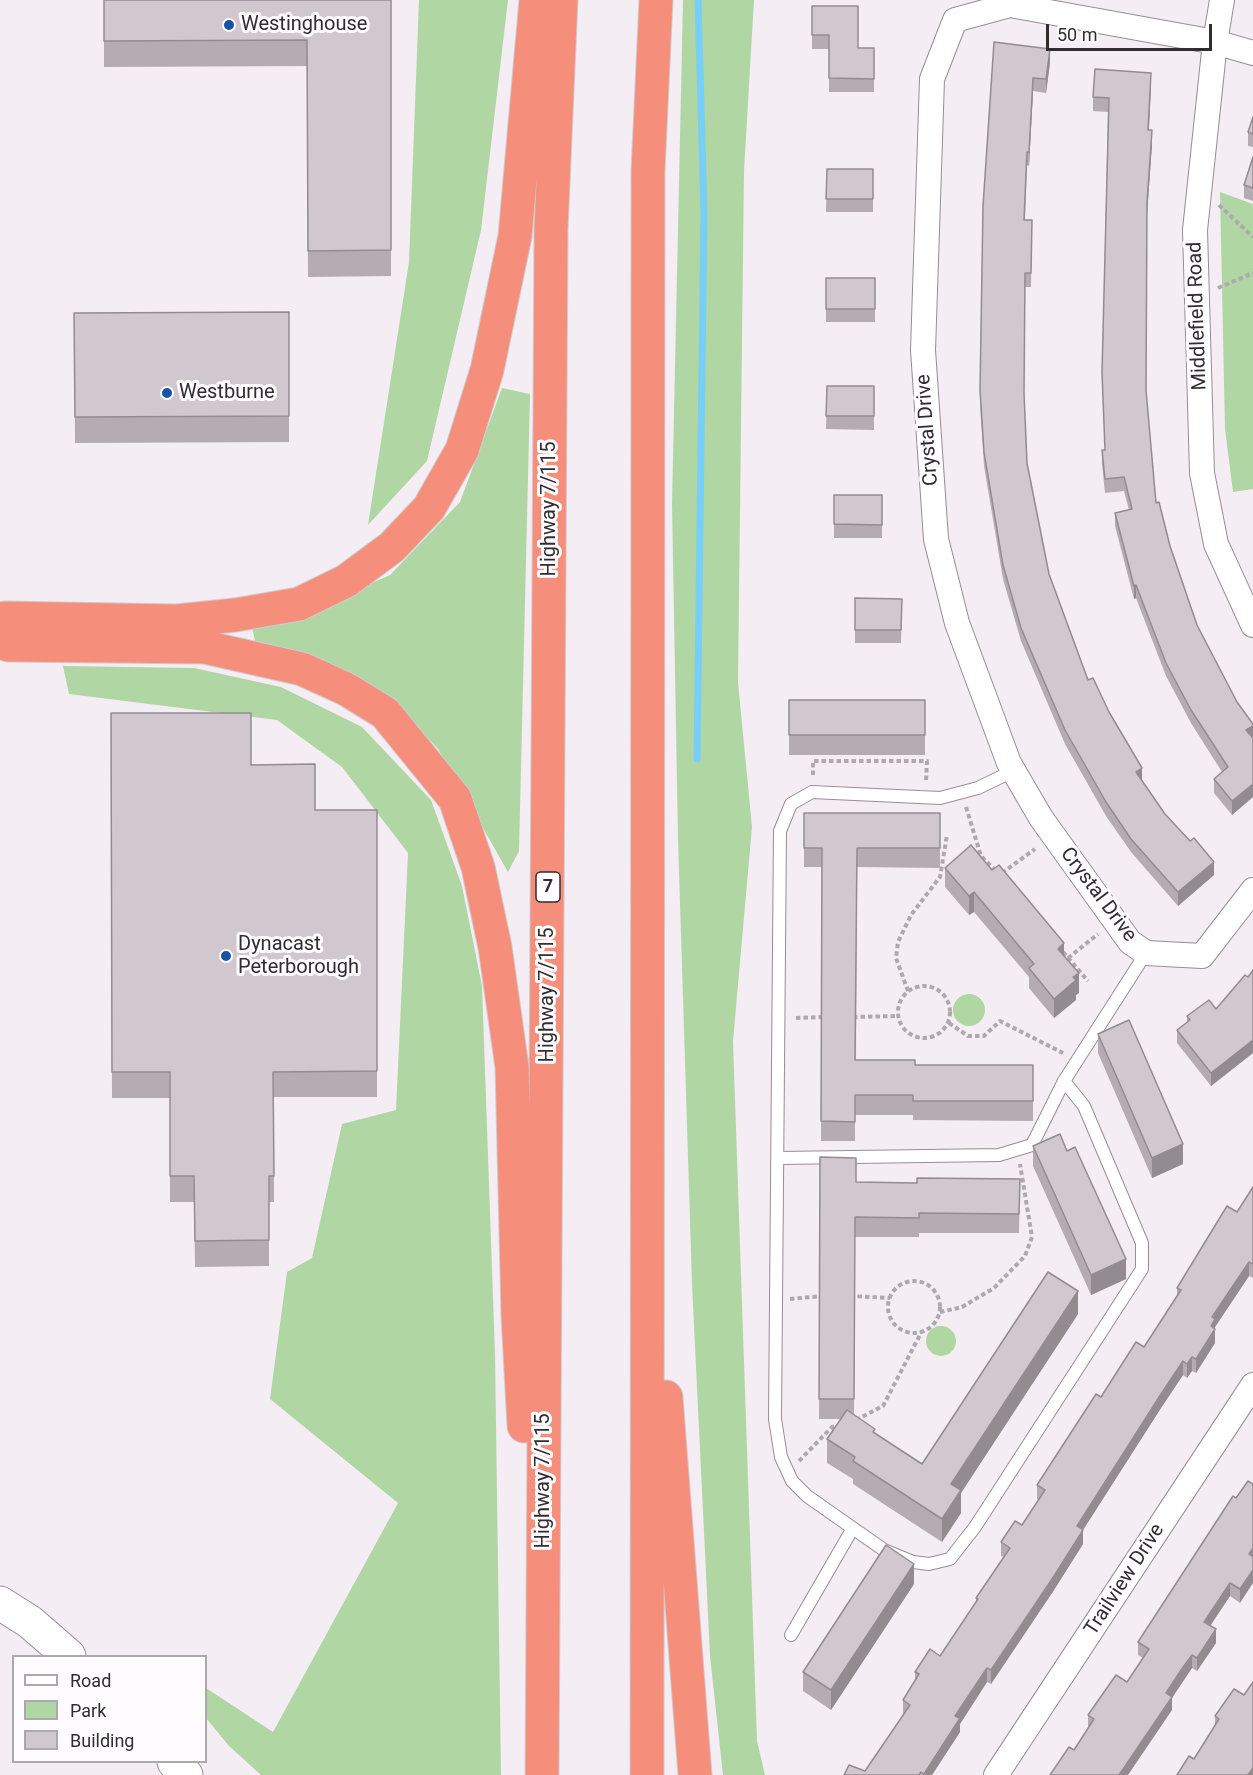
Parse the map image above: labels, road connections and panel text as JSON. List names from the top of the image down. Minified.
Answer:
{"streets":{"highway":["Highway 7/115","7"],"street":["Middlefield Road","Crystal Drive","Trailview Drive"]},"crossings":[["Middlefield Road","Crystal Drive"]],"places":["Westinghouse","Westburne","Dynacast Peterborough"],"legend":["Road","Park","Building"],"scale_bar":"50 m"}
